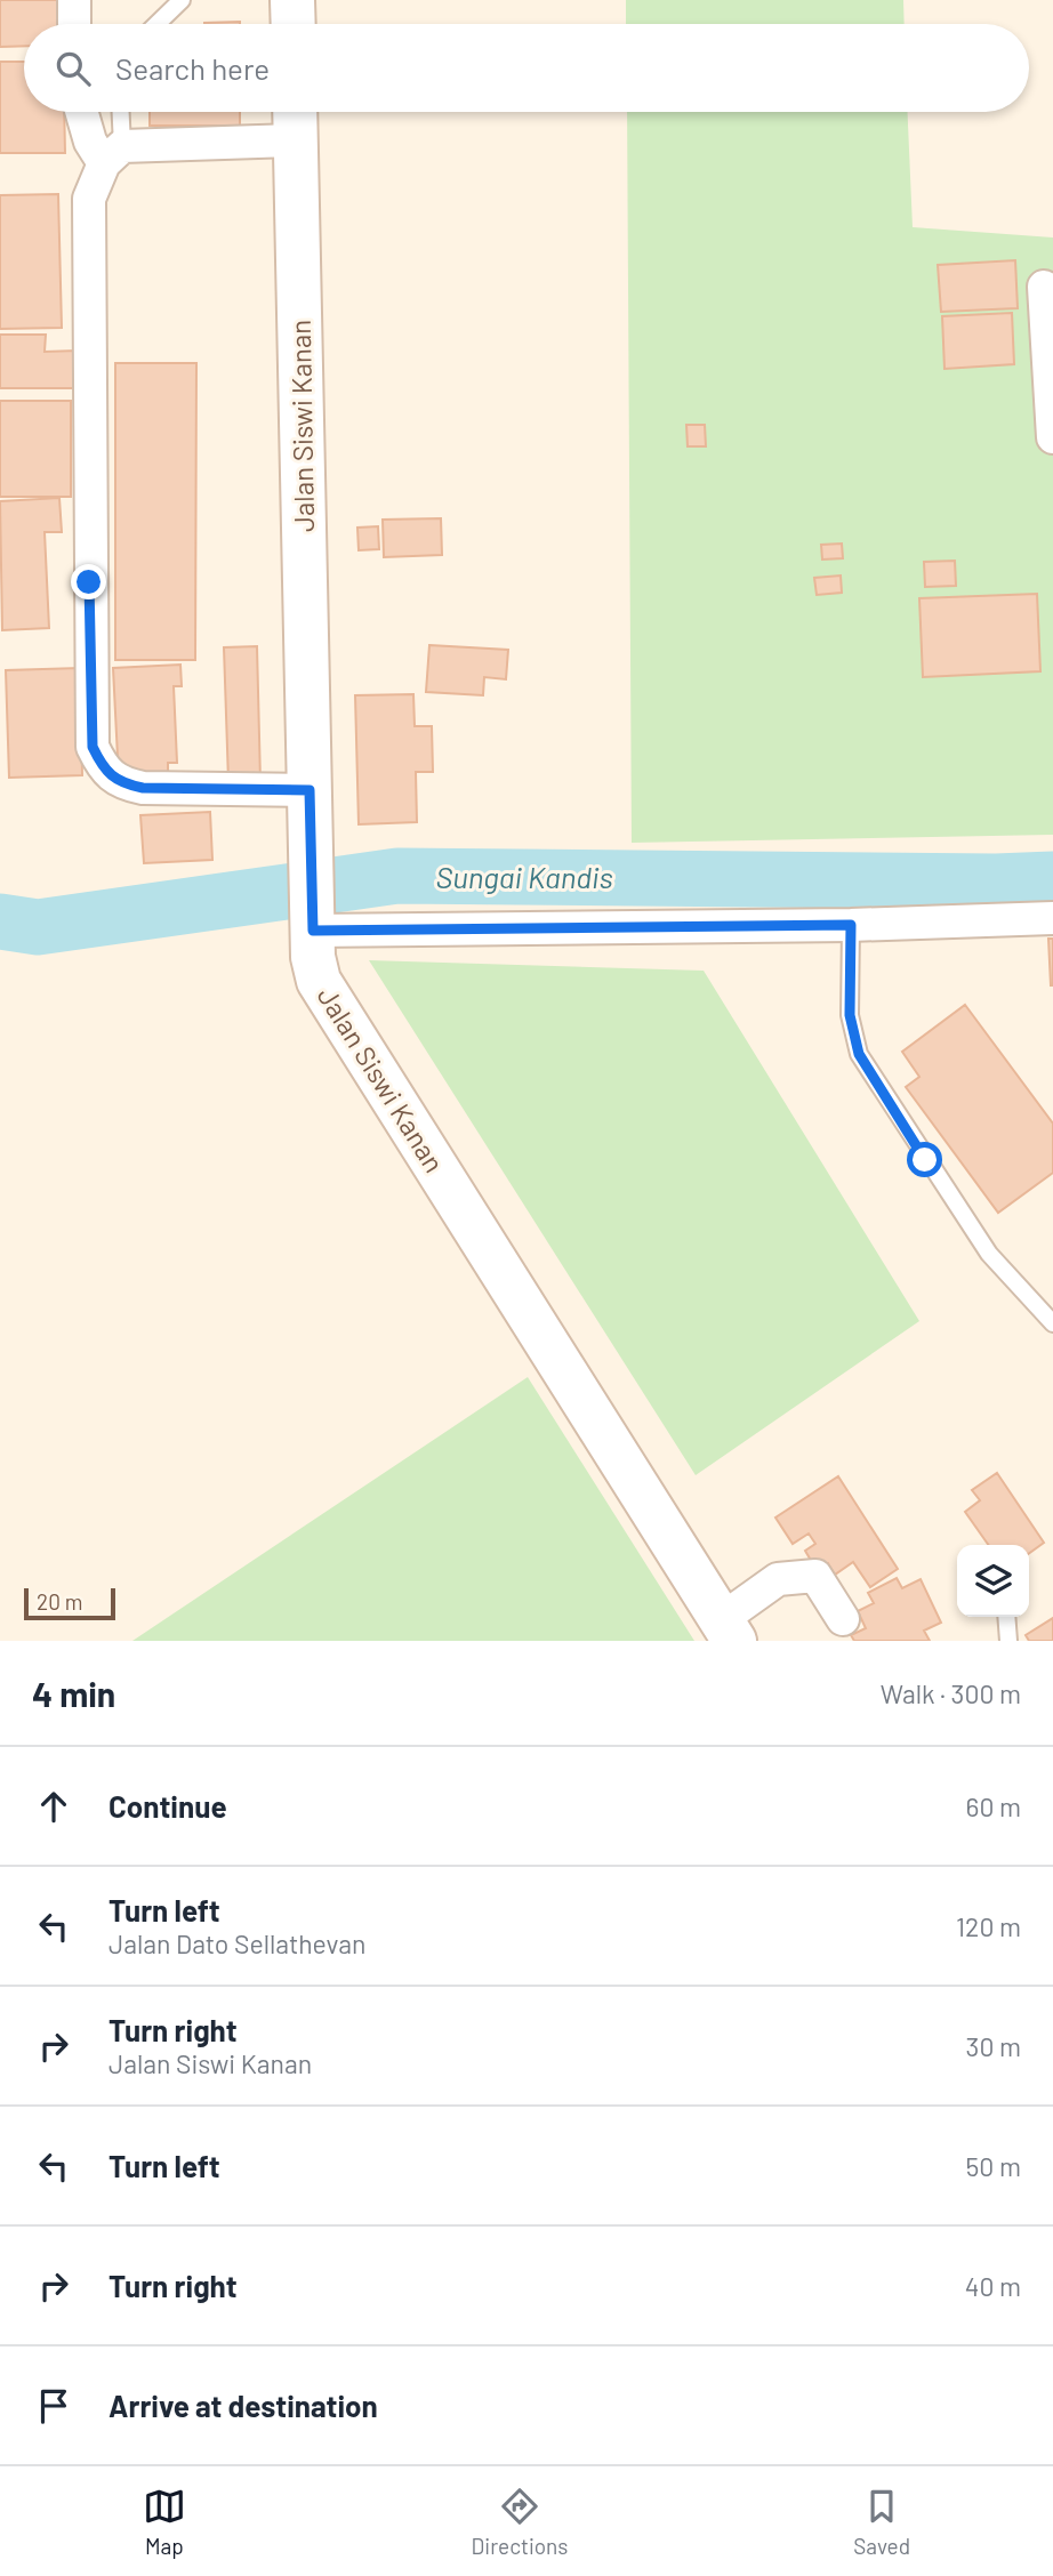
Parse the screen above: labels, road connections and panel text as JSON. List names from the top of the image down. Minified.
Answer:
{"streets":{"street":["Jalan Siswi Kanan"]},"water":["Sungai Kandis"],"scale_bar":"20 m","page":{"search":"Search here","scale":"20 m","heading":["4 min","Walk · 300 m"],"list":[["Continue","60 m"],["Turn left","Jalan Dato Sellathevan","120 m"],["Turn right","Jalan Siswi Kanan","30 m"],["Turn left","50 m"],["Turn right","40 m"],"Arrive at destination"],"nav":["Map","Directions","Saved"]}}
